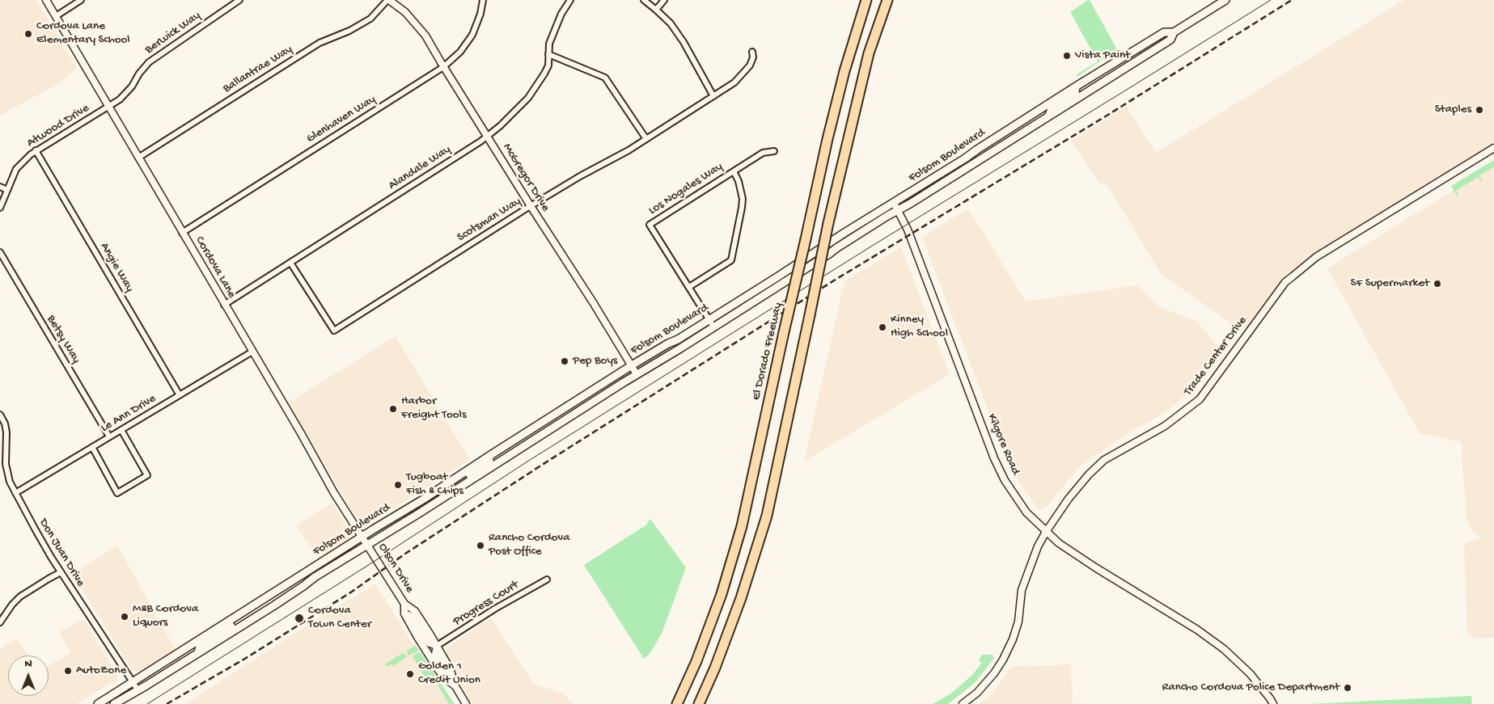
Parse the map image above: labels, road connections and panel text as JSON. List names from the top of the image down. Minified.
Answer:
{"streets":{"highway":["El Dorado Freeway"],"main road":["Folsom Boulevard"],"street":["Berwick Way","Ballantrae Way","Glenhaven Way","Atwood Drive","Alandale Way","McGregor Drive","Los Nogales Way","Scotsman Way","Angie Way","Cordova Lane","Betsy Way","Trade Center Drive","Le Ann Drive","Kilgore Road","Don Juan Drive","Olson Drive","Progress Court"]},"crossings":[["Berwick Way","Atwood Drive"],["Berwick Way","Cordova Lane"],["Ballantrae Way","McGregor Drive"],["Ballantrae Way","Cordova Lane"],["Glenhaven Way","McGregor Drive"],["Glenhaven Way","Cordova Lane"],["Atwood Drive","Angie Way"],["Atwood Drive","Cordova Lane"],["Folsom Boulevard","McGregor Drive"],["Folsom Boulevard","Los Nogales Way"],["Folsom Boulevard","Cordova Lane"],["Folsom Boulevard","Kilgore Road"],["Folsom Boulevard","Don Juan Drive"],["Folsom Boulevard","Olson Drive"],["Alandale Way","McGregor Drive"],["Alandale Way","Scotsman Way"],["Alandale Way","Cordova Lane"],["McGregor Drive","Scotsman Way"],["Angie Way","Le Ann Drive"],["Cordova Lane","Le Ann Drive"],["Cordova Lane","Olson Drive"],["Betsy Way","Le Ann Drive"],["Trade Center Drive","Kilgore Road"],["Le Ann Drive","Don Juan Drive"],["Olson Drive","Progress Court"]],"places":["Cordova Lane Elementary School","Vista Paint","Staples","SF Supermarket","Kinney High School","Pep Boys","Harbor Freight Tools","Tugboat Fish & Chips","Rancho Cordova Post Office","M&B Cordova Liquors","Cordova Town Center","AutoZone","Golden 1 Credit Union","Rancho Cordova Police Department"],"north":"top"}
